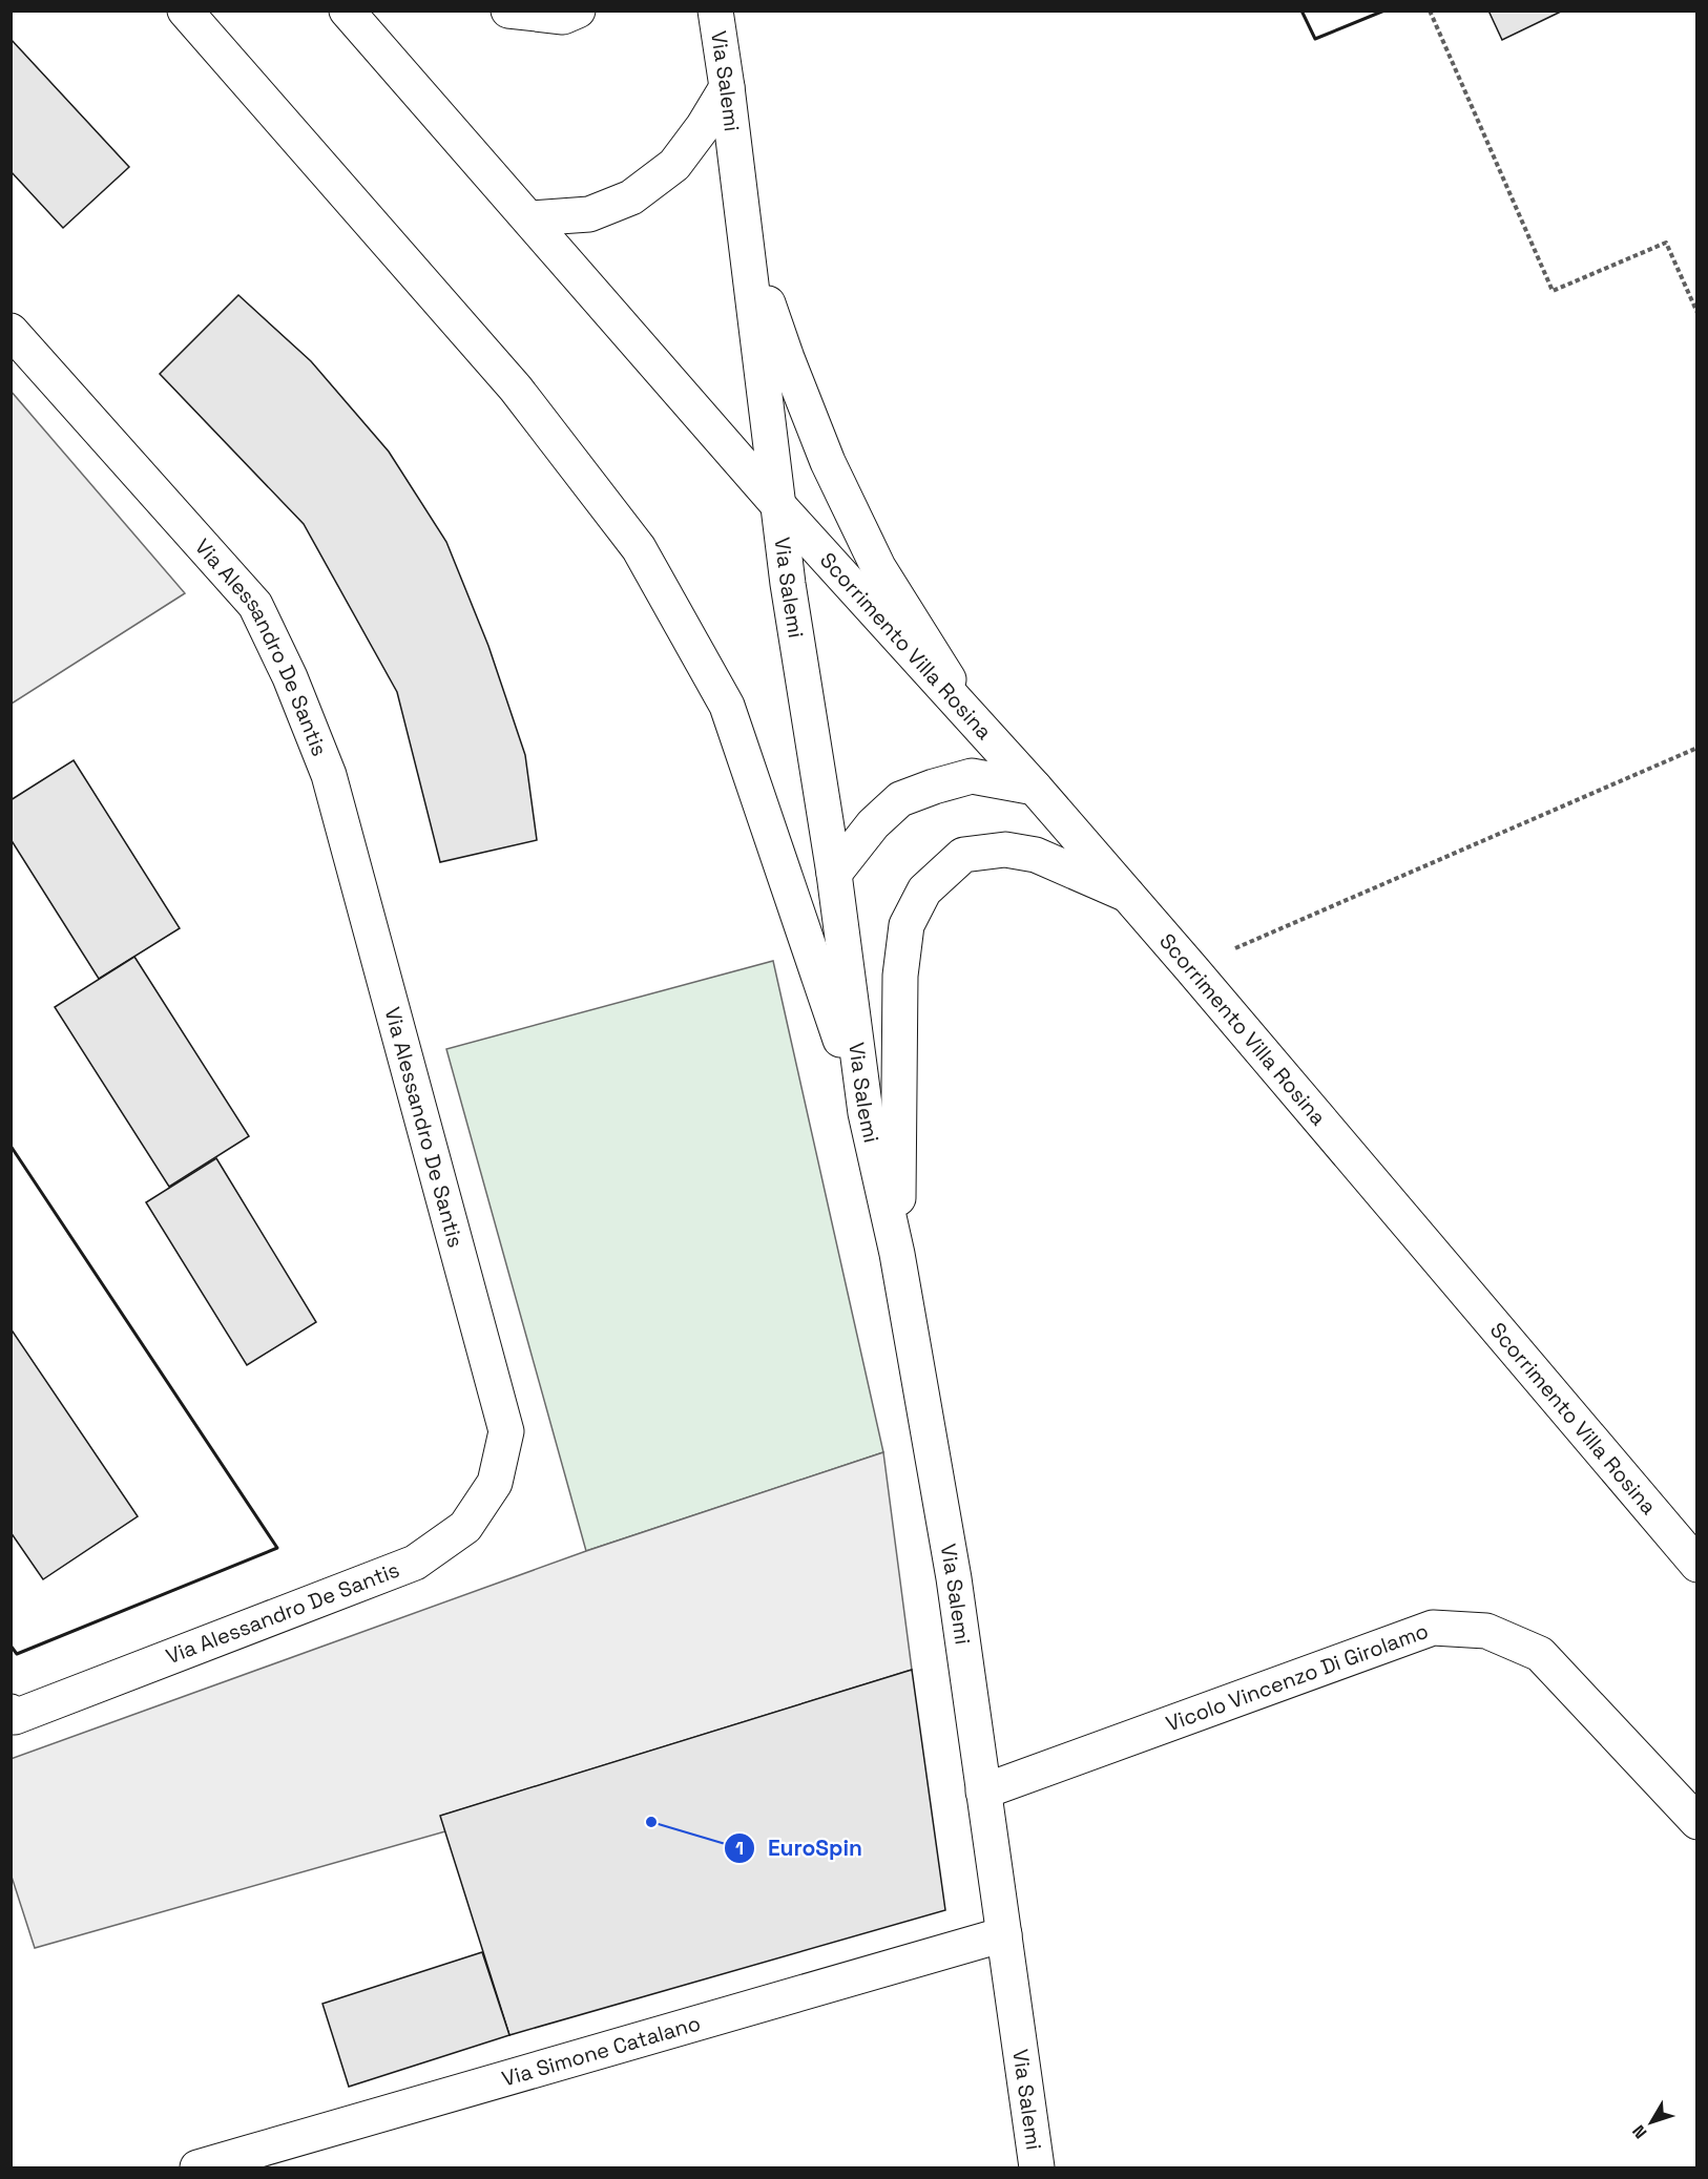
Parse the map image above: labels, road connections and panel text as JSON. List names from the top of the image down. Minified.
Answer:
{"streets":{"street":["Via Salemi","Scorrimento Villa Rosina","Via Alessandro De Santis","Vicolo Vincenzo Di Girolamo","Via Simone Catalano"]},"crossings":[["Via Salemi","Scorrimento Villa Rosina"],["Via Salemi","Vicolo Vincenzo Di Girolamo"],["Via Salemi","Via Simone Catalano"]],"places":["EuroSpin"],"north":"bottom left"}
